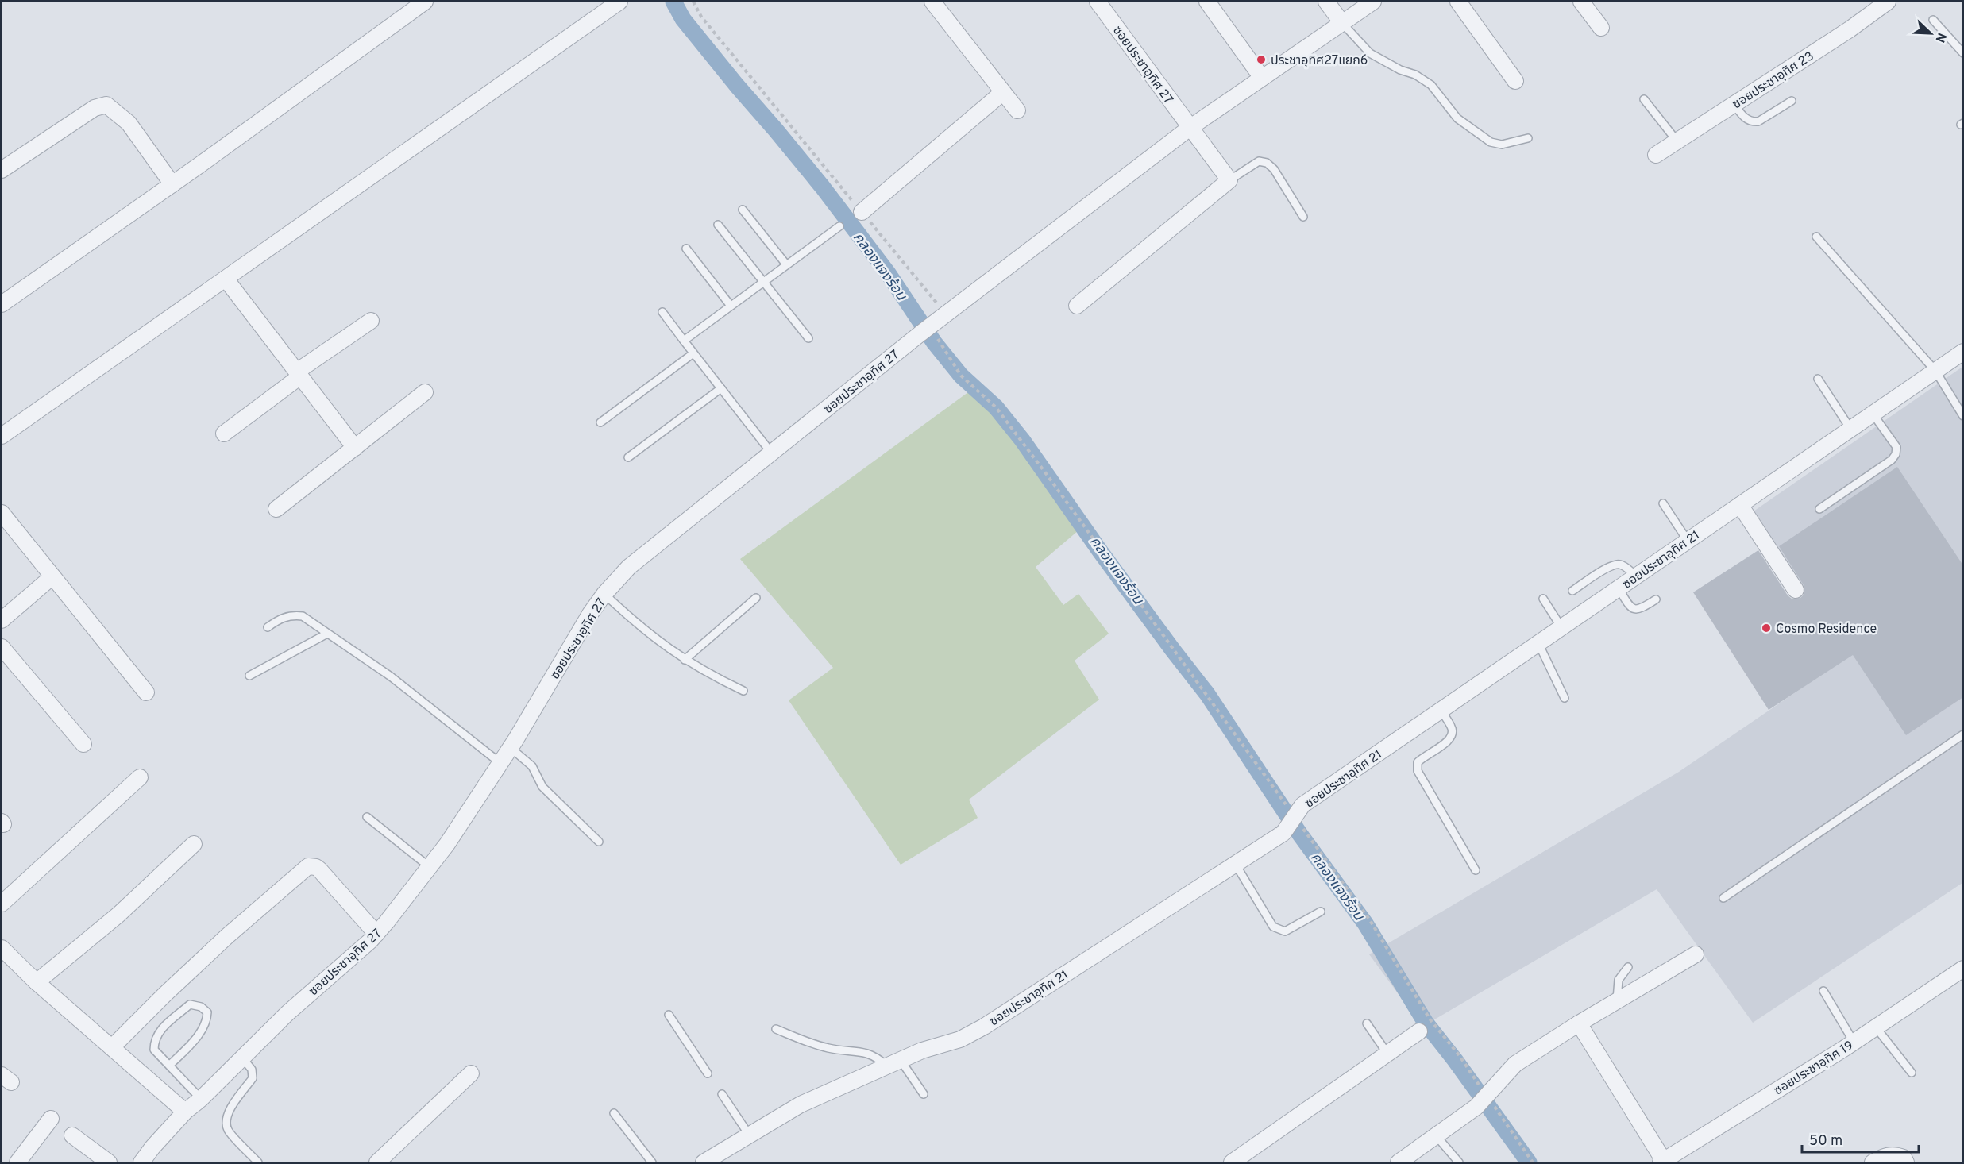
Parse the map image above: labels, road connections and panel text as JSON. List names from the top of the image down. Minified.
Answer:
{"streets":{"street":["ซอยประชาอุทิศ 27","ซอยประชาอุทิศ 23","ซอยประชาอุทิศ 21","ซอยประชาอุทิศ 19"]},"water":["คลองแจงร้อน"],"places":["ประชาอุทิศ27แยก6","Cosmo Residence"],"scale_bar":"50 m","north":"bottom right"}
